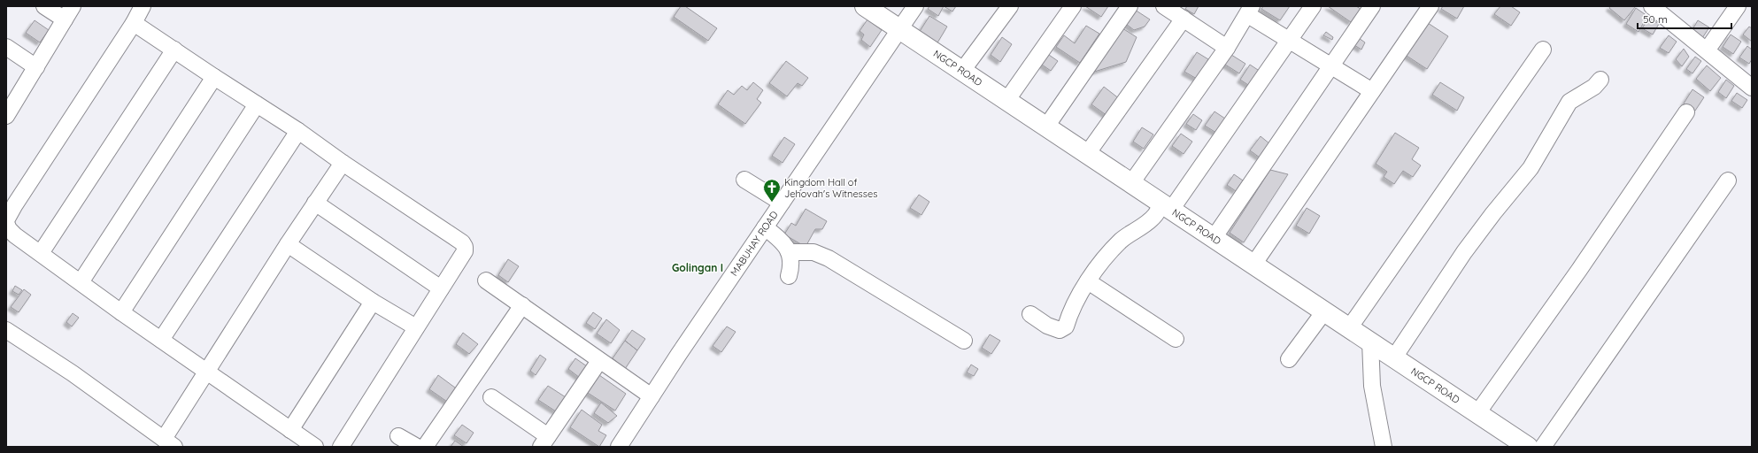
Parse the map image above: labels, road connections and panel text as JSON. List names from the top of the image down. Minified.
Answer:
{"streets":{"main road":["NGCP ROAD"],"street":["MABUHAY ROAD"]},"crossings":[["NGCP ROAD","MABUHAY ROAD"]],"districts":["Golingan I"],"places":{"church":["Kingdom Hall of Jehovah's Witnesses"]},"scale_bar":"50 m"}
